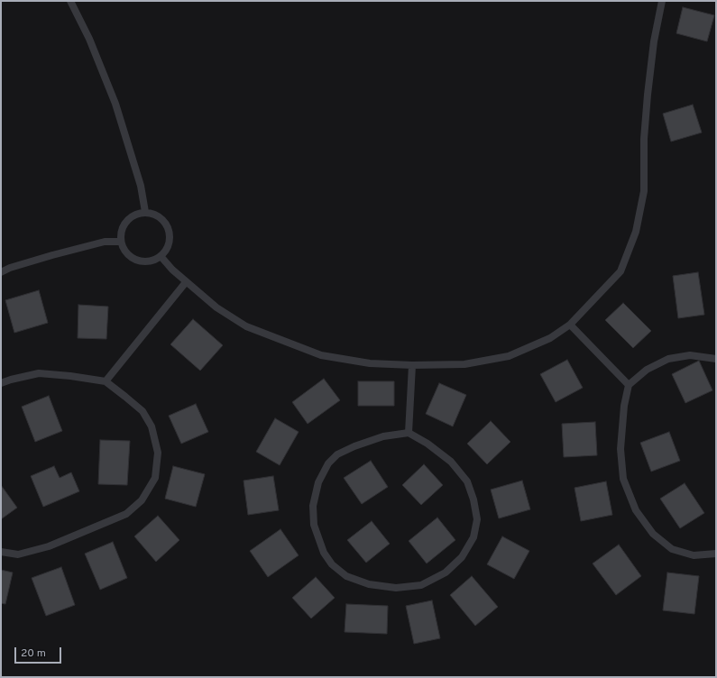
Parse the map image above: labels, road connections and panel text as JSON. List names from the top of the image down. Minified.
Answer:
{"scale_bar":"20 m"}
